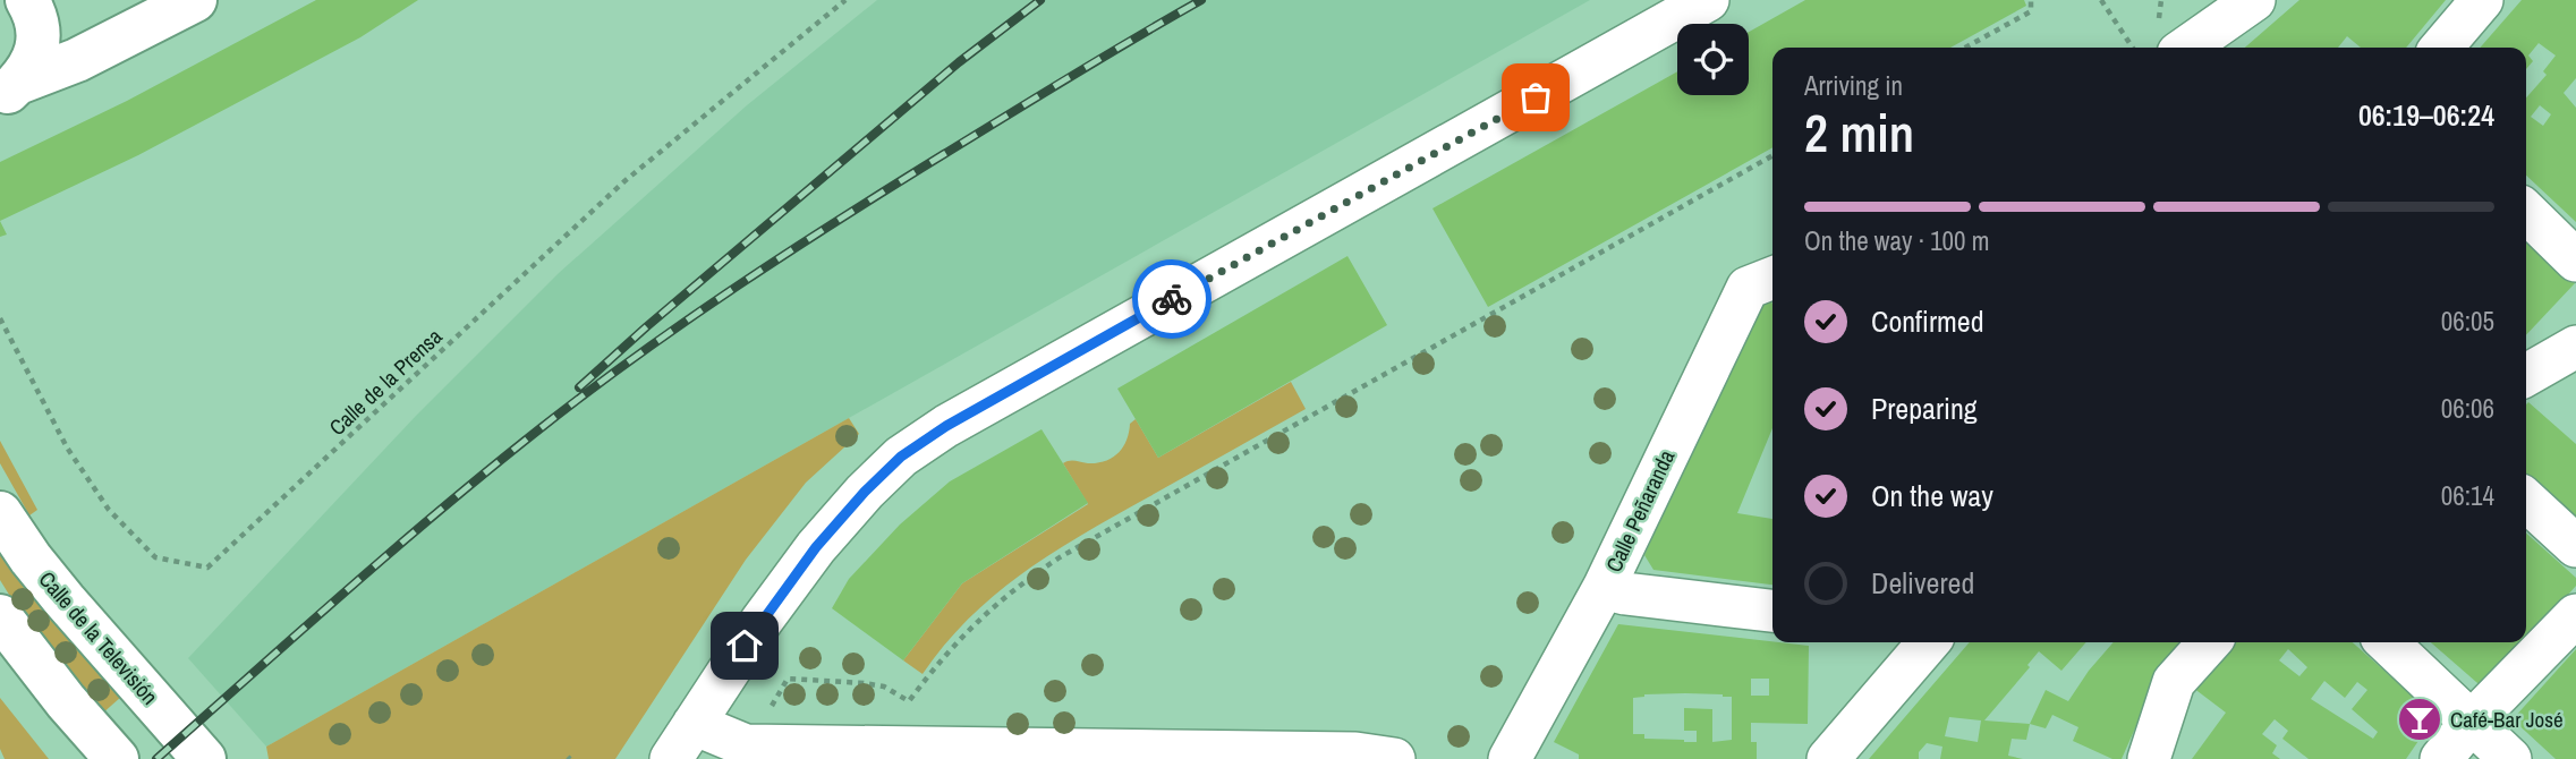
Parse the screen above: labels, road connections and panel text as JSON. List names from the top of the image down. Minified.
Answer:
{"streets":{"main road":["Calle de la Televisión"],"street":["Calle Peñaranda"],"path":["Calle de la Prensa"]},"places":{"bar":["Café-Bar José"]},"page":{"heading":["2 min","Arriving in","06:19–06:24"],"bar":"On the way · 100 m","list":[["Confirmed","06:05"],["Preparing","06:06"],["On the way","06:14"],"Delivered"]}}
